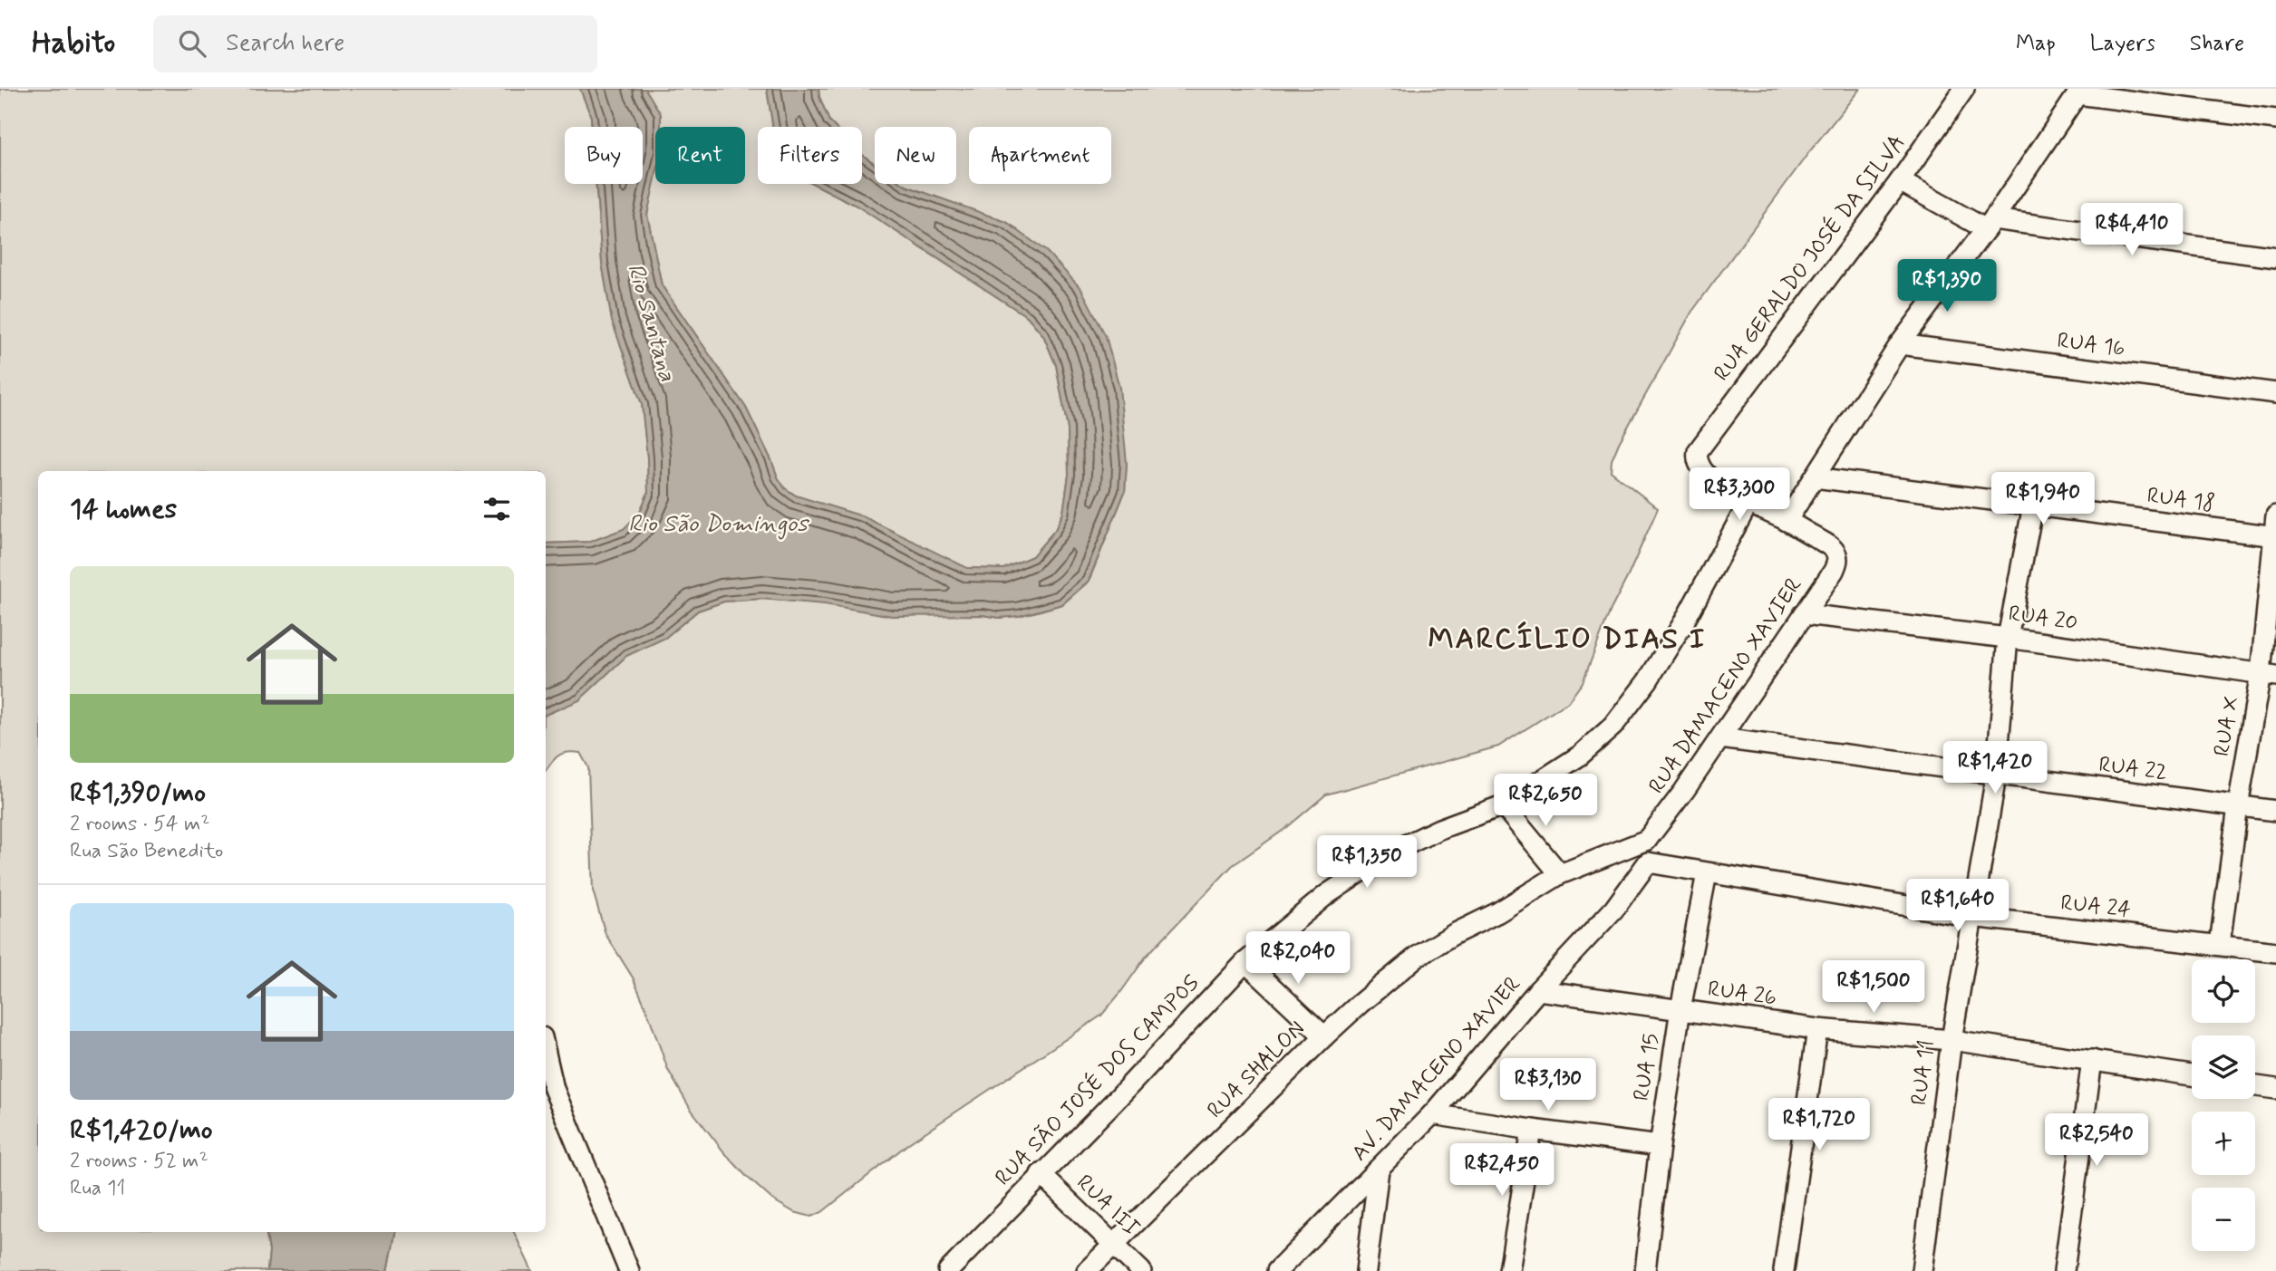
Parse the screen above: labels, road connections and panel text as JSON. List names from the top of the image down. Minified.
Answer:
{"streets":{"street":["RUA GERALDO JOSÉ DA SILVA","RUA 16","RUA 18","RUA 20","RUA DAMACENO XAVIER","RUA X","RUA 22","RUA 24","RUA 26","RUA 15","AV. DAMACENO XAVIER","RUA SHALON","RUA 11","RUA SÃO JOSÉ DOS CAMPOS","RUA III"]},"crossings":[["RUA GERALDO JOSÉ DA SILVA","RUA SÃO JOSÉ DOS CAMPOS"],["RUA 18","RUA X"],["RUA 18","RUA 11"],["RUA 20","RUA DAMACENO XAVIER"],["RUA 20","RUA X"],["RUA 20","RUA 11"],["RUA DAMACENO XAVIER","RUA 22"],["RUA DAMACENO XAVIER","RUA SHALON"],["RUA X","RUA 22"],["RUA X","RUA 24"],["RUA 22","RUA 11"],["RUA 24","RUA 15"],["RUA 24","AV. DAMACENO XAVIER"],["RUA 24","RUA 11"],["RUA 26","RUA 15"],["RUA 26","AV. DAMACENO XAVIER"],["RUA 26","RUA 11"],["RUA SHALON","RUA III"],["RUA SÃO JOSÉ DOS CAMPOS","RUA III"]],"districts":["MARCÍLIO DIAS I"],"water":["Rio Santana","Rio São Domingos"],"page":{"header":"Habito","search":"Search here","nav":["Map","Layers","Share"],"chip":["Buy","Rent","Filters","New","Apartment"],"price":["R$4,410","R$1,390","R$3,300","R$1,940","R$1,420","R$2,650","R$1,350","R$1,640","R$2,040","R$1,500","R$3,130","R$1,720","R$2,540","R$2,450"],"heading":"14 homes","list":[{"name":"R$1,390/mo","note":"2 rooms · 54 m² · Rua São Benedito"},{"name":"R$1,420/mo","note":"2 rooms · 52 m² · Rua 11"}],"map_buttons":["+","−"]}}
